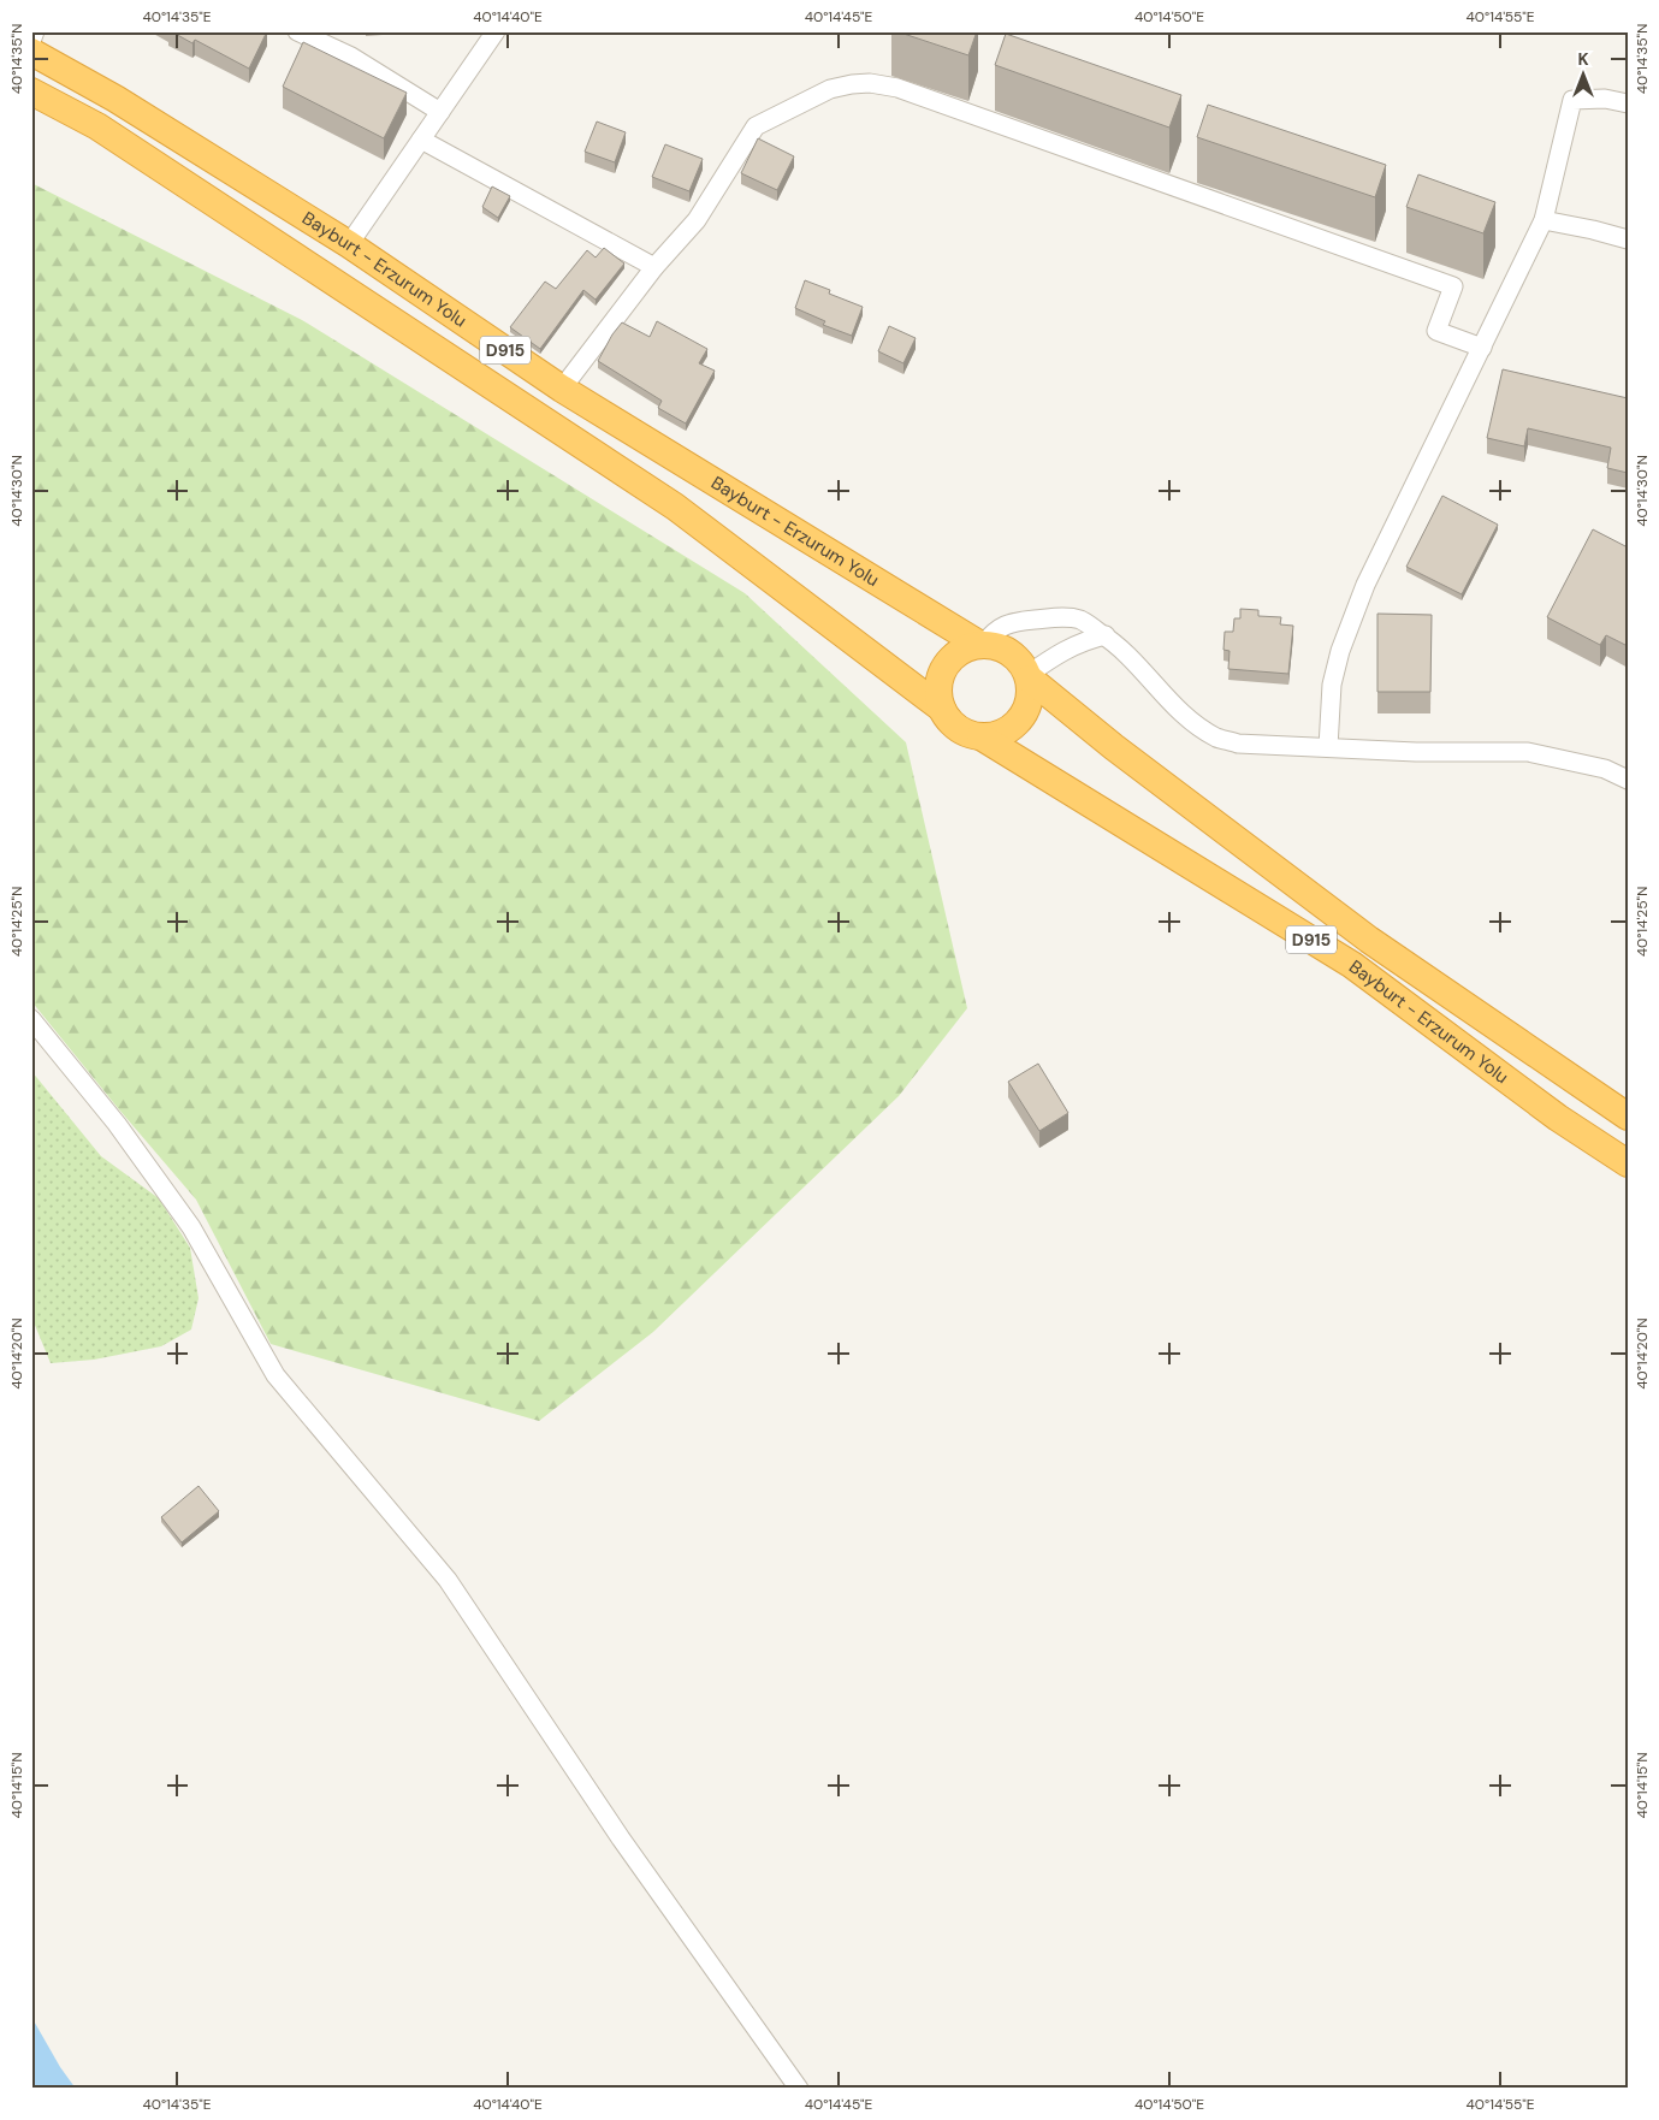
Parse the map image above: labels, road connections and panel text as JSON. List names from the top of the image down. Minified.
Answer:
{"streets":{"highway":["Bayburt - Erzurum Yolu","D915"]},"north":"top","coordinates":["40°14'35\"E","40°14'40\"E","40°14'45\"E","40°14'50\"E","40°14'55\"E","40°14'35\"N","40°14'30\"N","40°14'25\"N","40°14'20\"N","40°14'15\"N"]}
